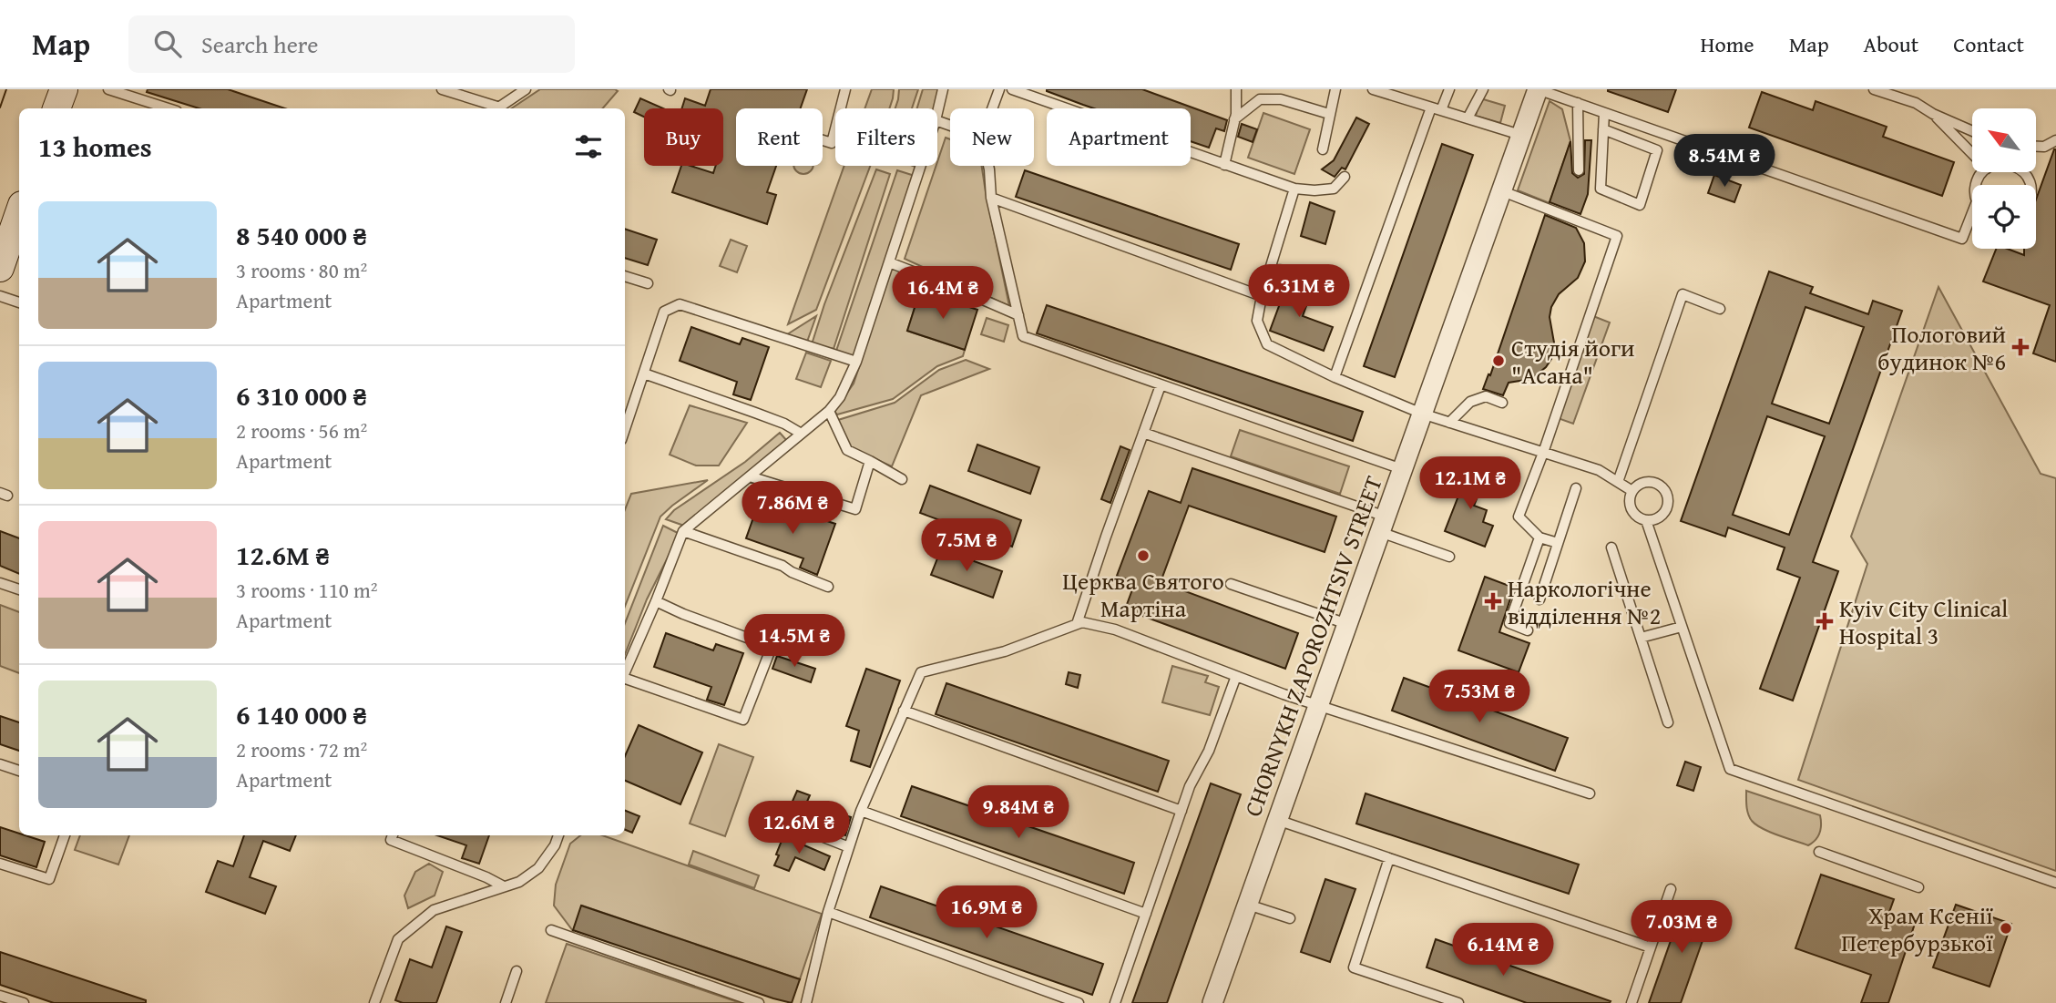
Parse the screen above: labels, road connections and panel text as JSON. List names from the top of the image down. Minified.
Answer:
{"streets":{"street":["CHORNYKH ZAPOROZHTSIV STREET"]},"places":{"health":["Пологовий будинок №6","Наркологічне відділення №2","Kyiv City Clinical Hospital 3"],"other":["Студія йоги \"Асана\"","Церква Святого Мартіна","Храм Ксенії Петербурзької"]},"north":"top left","page":{"header":"Map","search":"Search here","nav":["Home","Map","About","Contact"],"chip":["Buy","Rent","Filters","New","Apartment"],"heading":"13 homes","price":["8.54M ₴","6.31M ₴","16.4M ₴","12.1M ₴","7.86M ₴","7.5M ₴","14.5M ₴","7.53M ₴","9.84M ₴","12.6M ₴","16.9M ₴","7.03M ₴","6.14M ₴"],"list":[{"name":"8 540 000 ₴","note":"3 rooms · 80 m² · Apartment"},{"name":"6 310 000 ₴","note":"2 rooms · 56 m² · Apartment"},{"name":"12.6M ₴","note":"3 rooms · 110 m² · Apartment"},{"name":"6 140 000 ₴","note":"2 rooms · 72 m² · Apartment"}]}}
